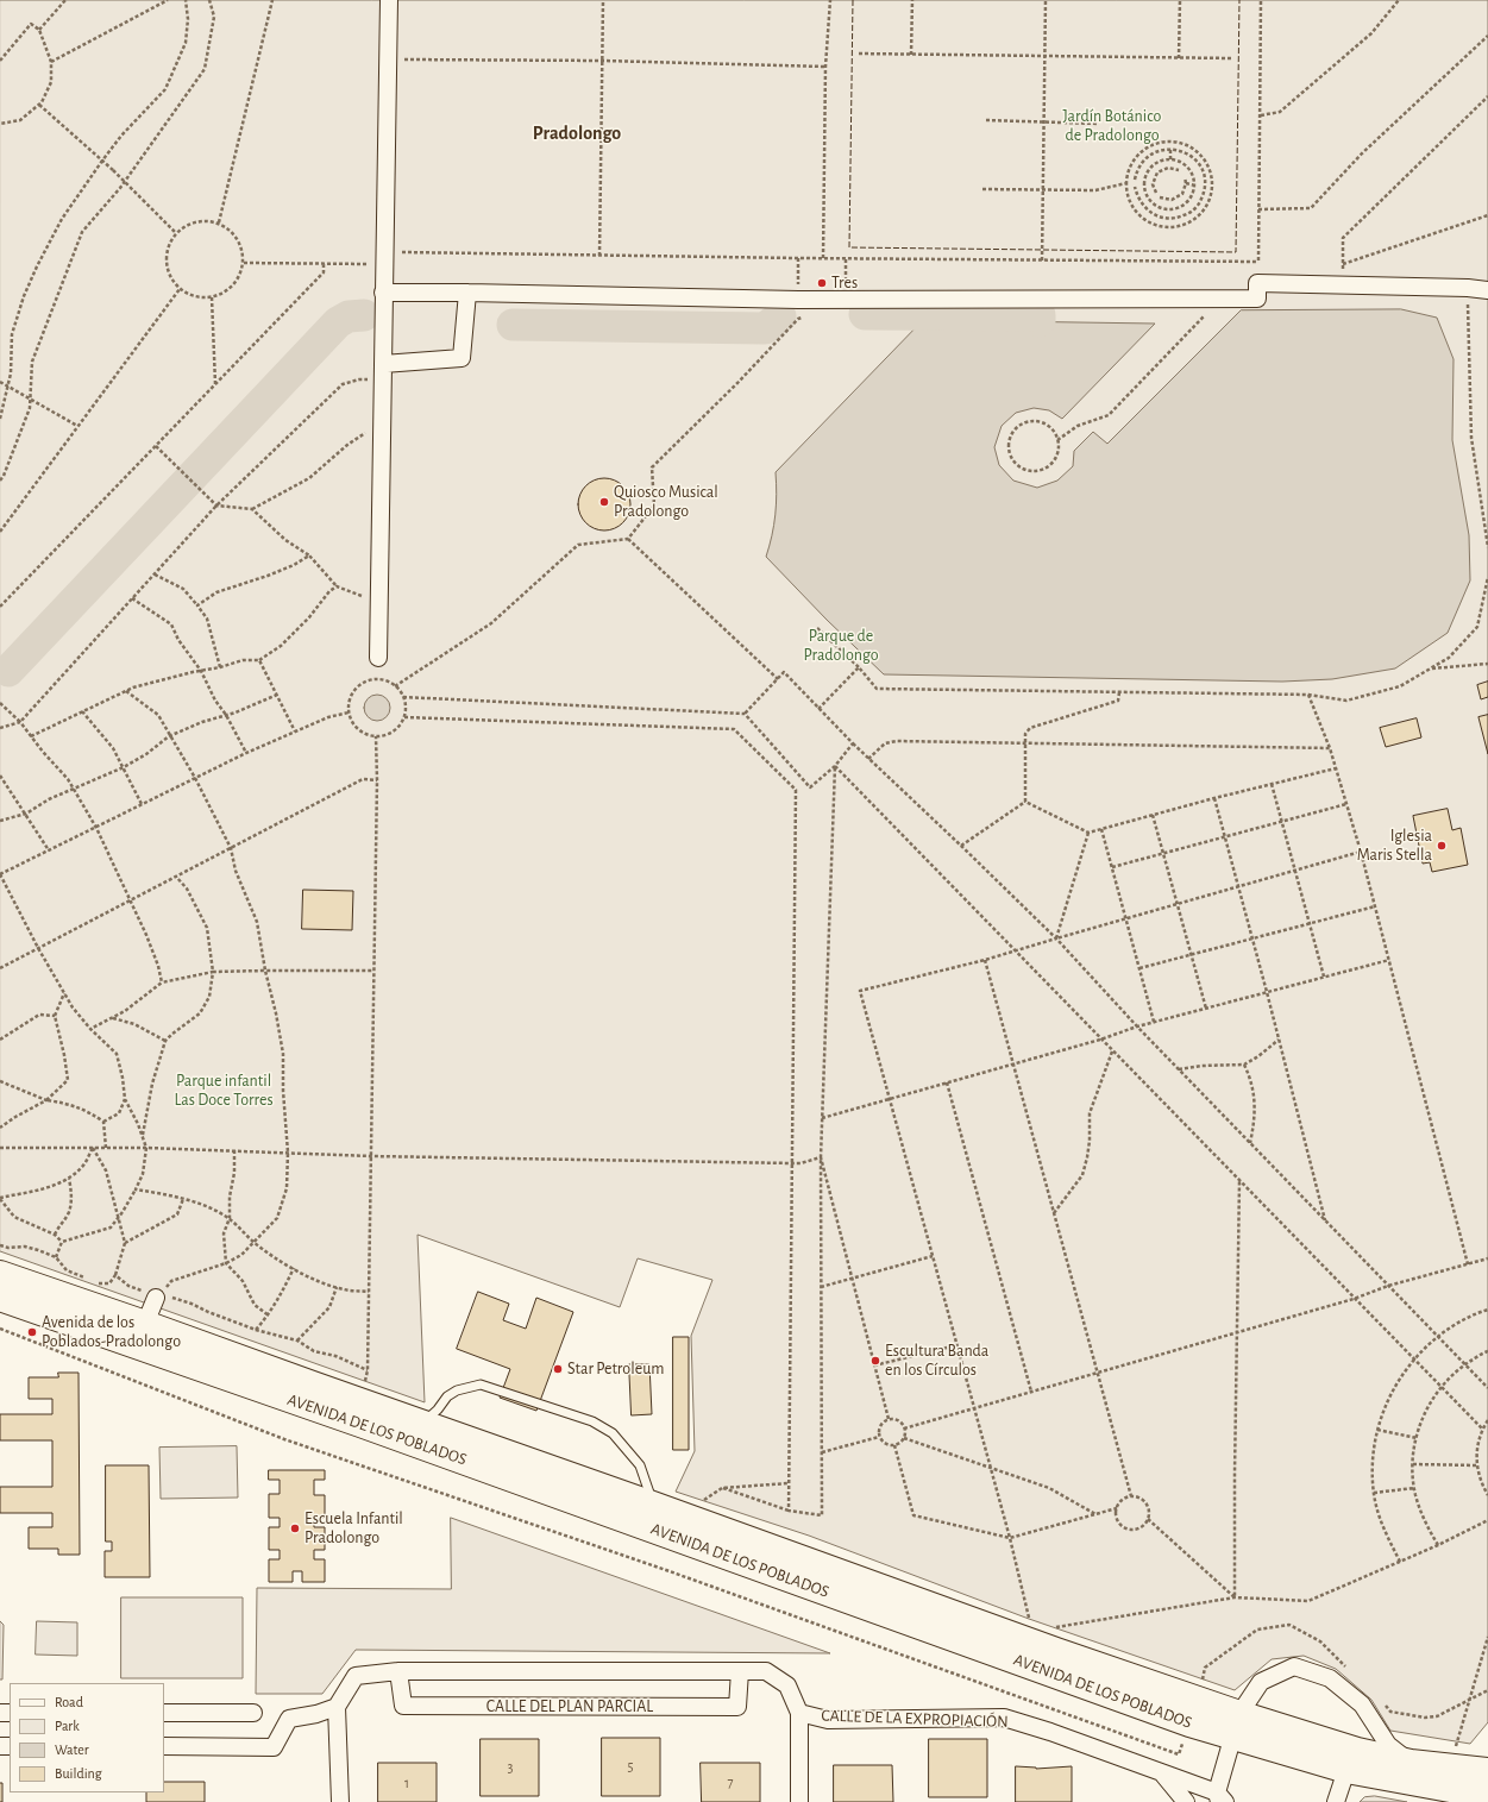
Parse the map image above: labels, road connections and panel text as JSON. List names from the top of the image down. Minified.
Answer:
{"streets":{"main road":["AVENIDA DE LOS POBLADOS"],"street":["CALLE DEL PLAN PARCIAL","CALLE DE LA EXPROPIACIÓN"]},"districts":["Pradolongo"],"parks":["Jardín Botánico de Pradolongo","Parque de Pradolongo","Parque infantil Las Doce Torres"],"places":["Tres","Quiosco Musical Pradolongo","Iglesia Maris Stella","Avenida de los Poblados-Pradolongo","Escultura Banda en los Círculos","Star Petroleum","Escuela Infantil Pradolongo"],"house_numbers":["5","3","7","1"],"legend":["Road","Park","Water","Building"]}
